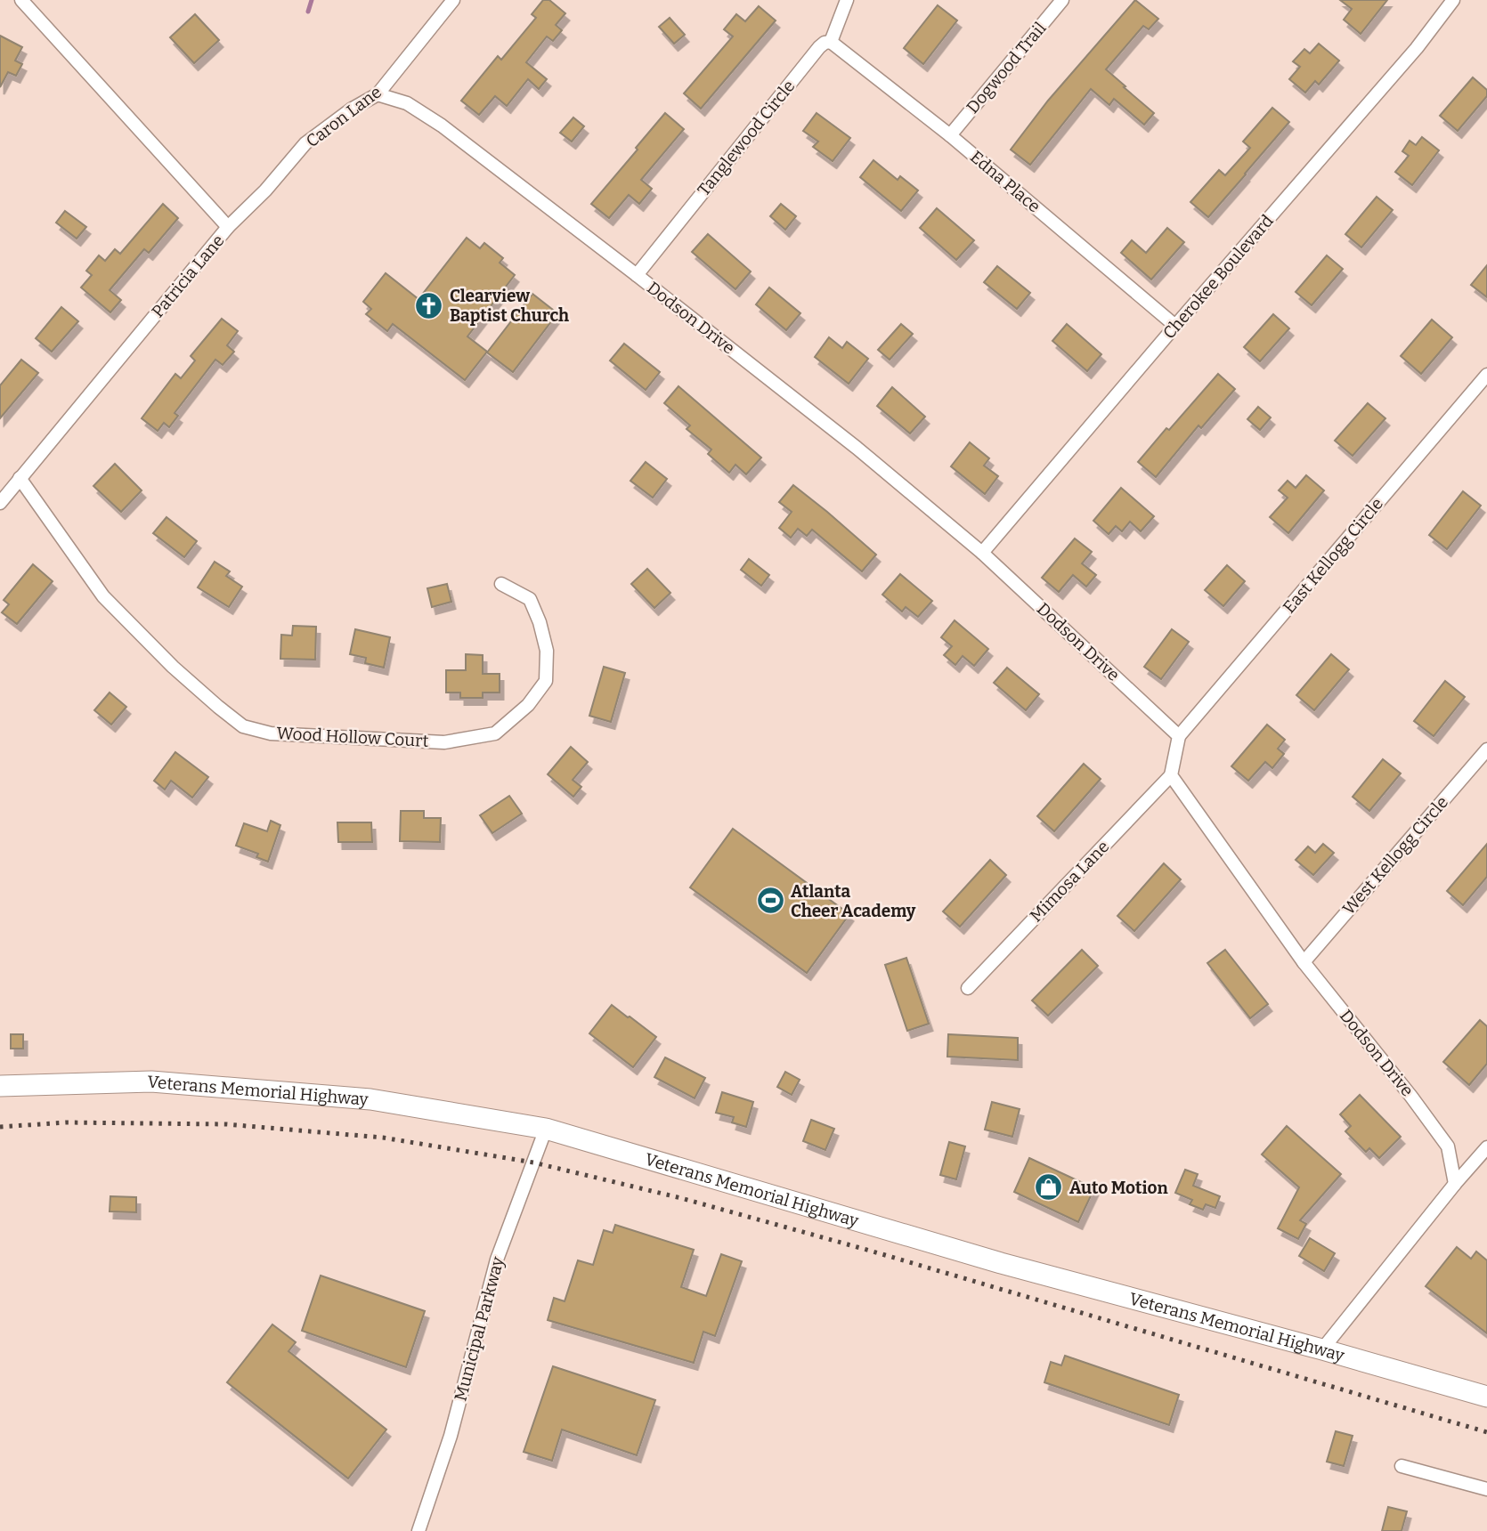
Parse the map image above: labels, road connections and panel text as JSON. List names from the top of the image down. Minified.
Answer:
{"streets":{"main road":["Veterans Memorial Highway"],"street":["Dogwood Trail","Caron Lane","Tanglewood Circle","Edna Place","Patricia Lane","Cherokee Boulevard","Dodson Drive","East Kellogg Circle","Wood Hollow Court","West Kellogg Circle","Mimosa Lane","Municipal Parkway"]},"crossings":[["Dogwood Trail","Edna Place"],["Caron Lane","Patricia Lane"],["Caron Lane","Dodson Drive"],["Tanglewood Circle","Edna Place"],["Tanglewood Circle","Dodson Drive"],["Edna Place","Cherokee Boulevard"],["Patricia Lane","Wood Hollow Court"],["Cherokee Boulevard","Dodson Drive"],["Dodson Drive","East Kellogg Circle"],["Dodson Drive","West Kellogg Circle"],["Dodson Drive","Mimosa Lane"],["Veterans Memorial Highway","Municipal Parkway"]],"places":{"church":["Clearview Baptist Church"],"sports":["Atlanta Cheer Academy"],"shop":["Auto Motion"]}}
